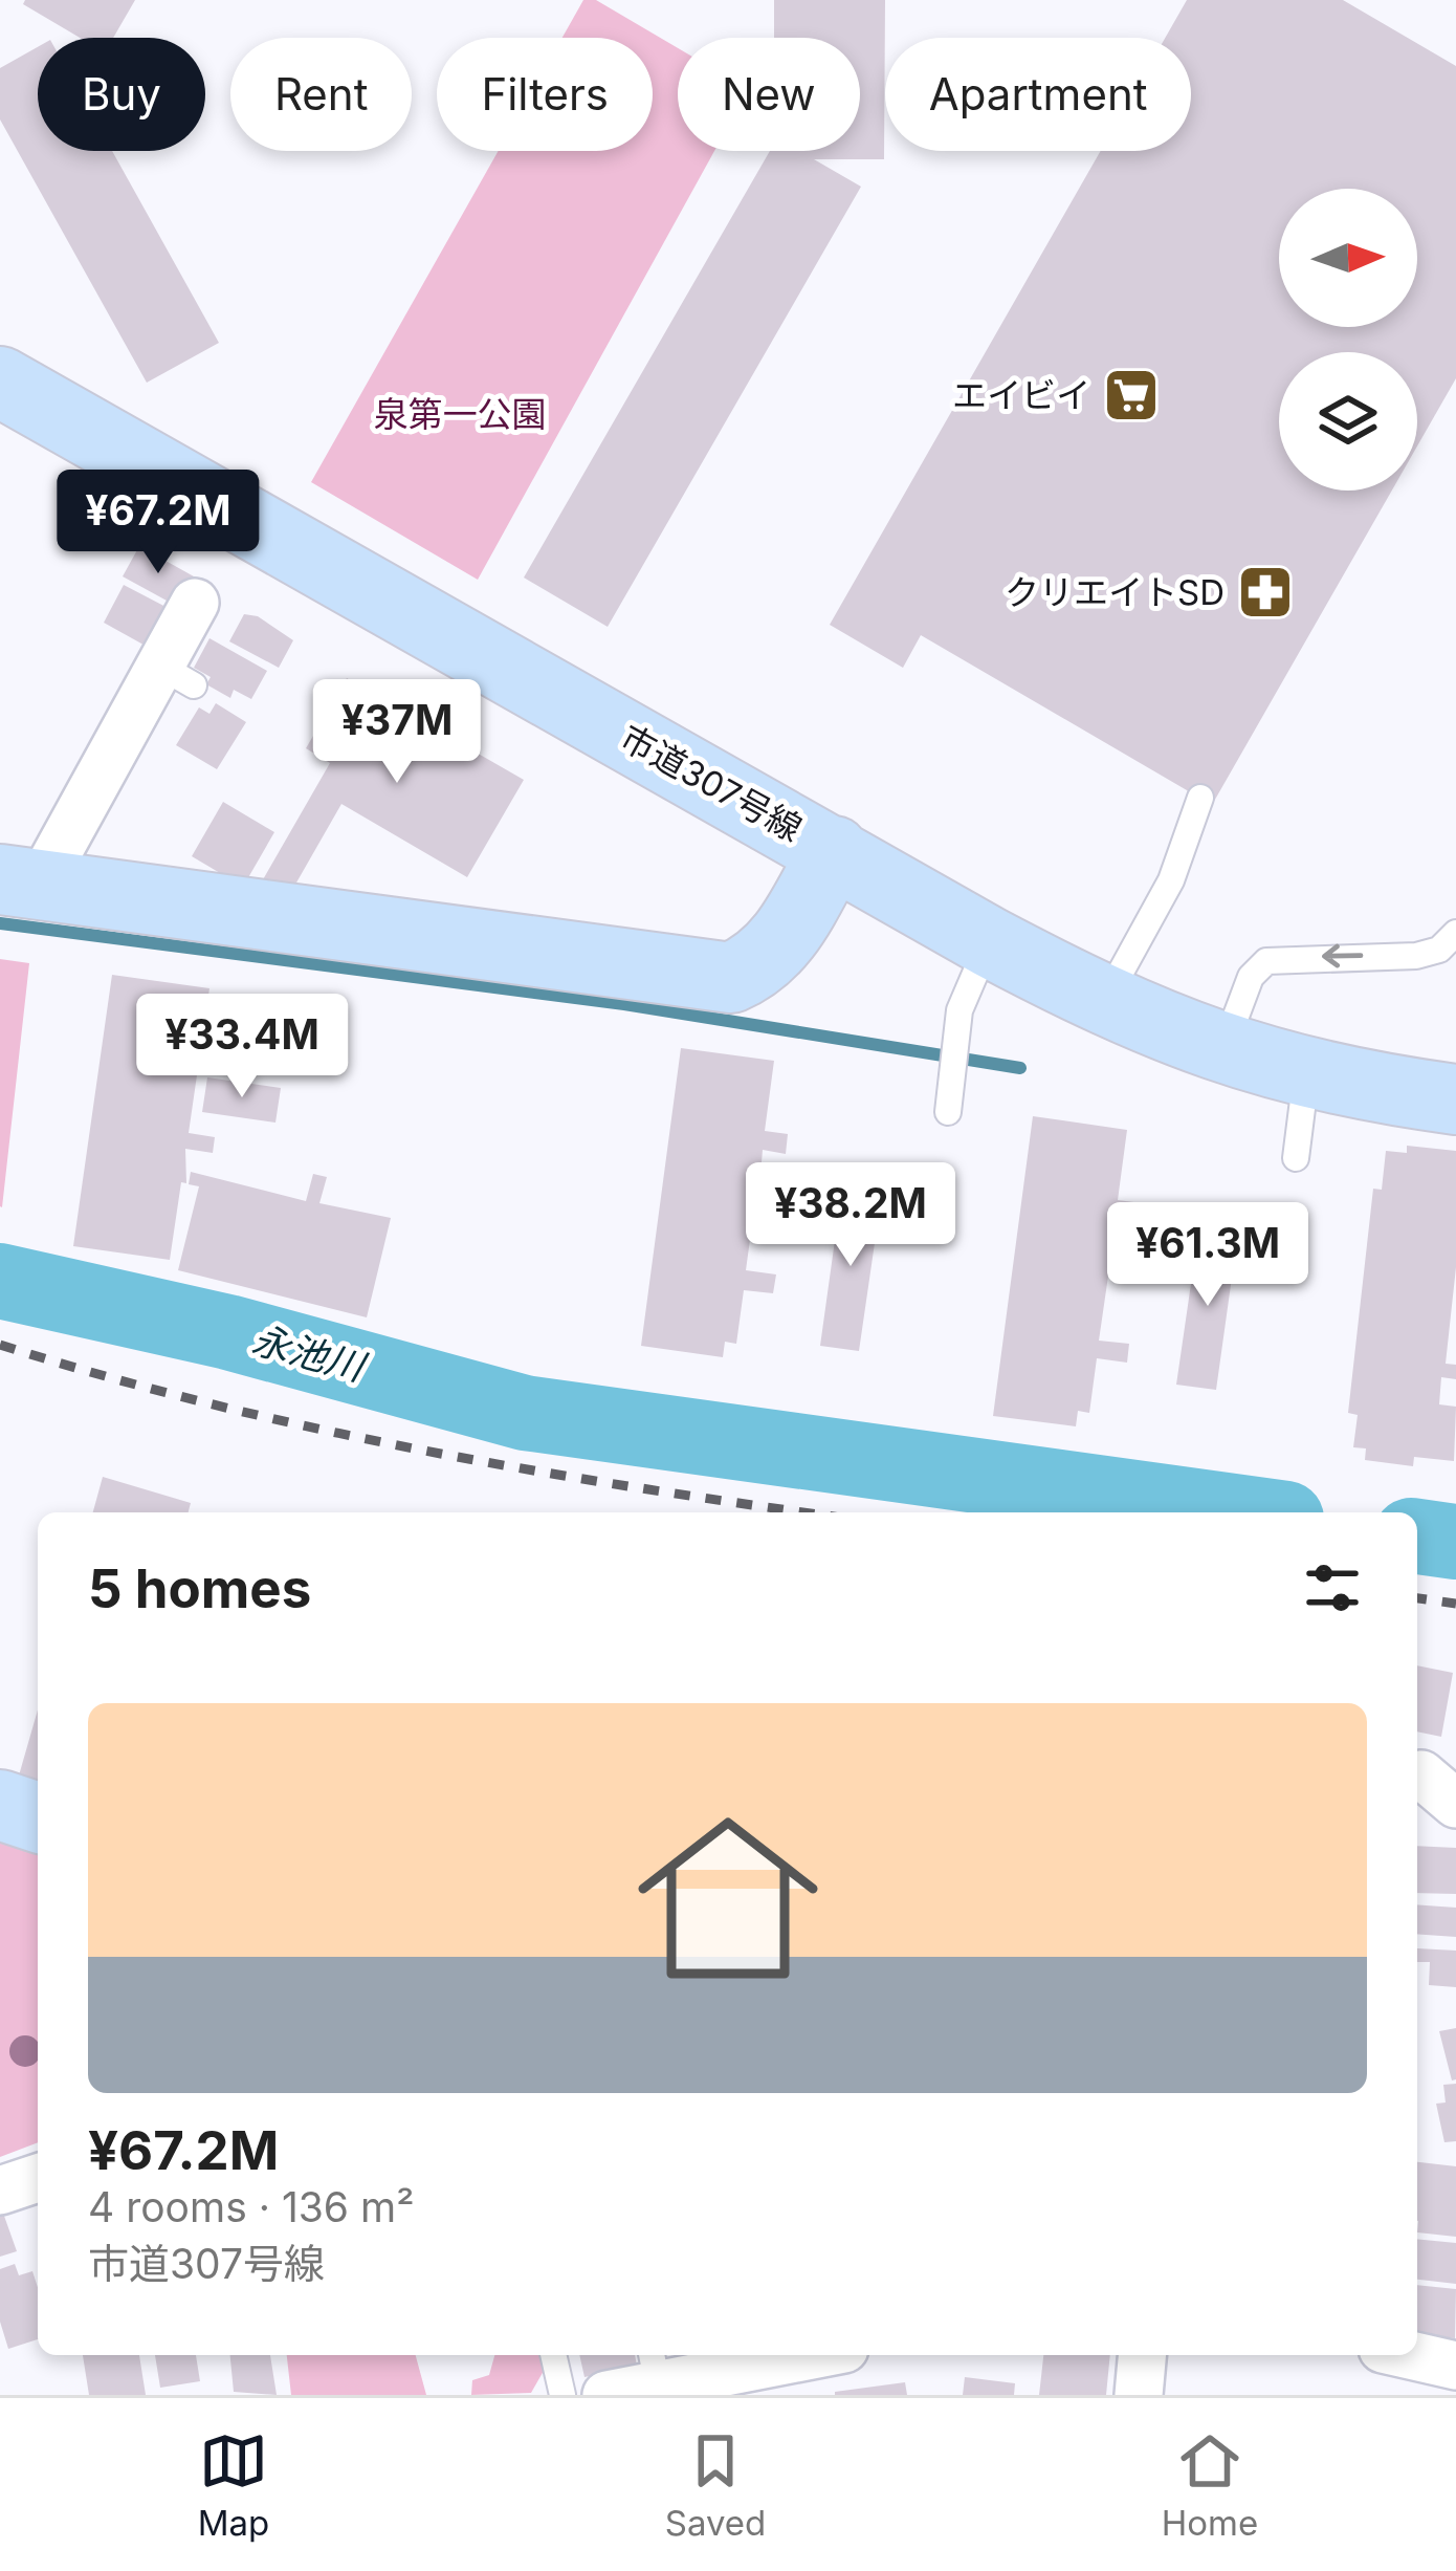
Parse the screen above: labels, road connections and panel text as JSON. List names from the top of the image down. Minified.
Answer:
{"streets":{"street":["市道307号線"]},"water":["永池川"],"parks":["泉第一公園"],"places":{"supermarket":["エイビイ"],"pharmacy":["クリエイトSD"]},"north":"right","page":{"chip":["Buy","Rent","Filters","New","Apartment"],"price":["¥67.2M","¥37M","¥33.4M","¥38.2M","¥61.3M"],"heading":"5 homes","list":[{"name":"¥67.2M","note":"4 rooms · 136 m² · 市道307号線"}],"tabs":["Map","Saved","Home"]}}
